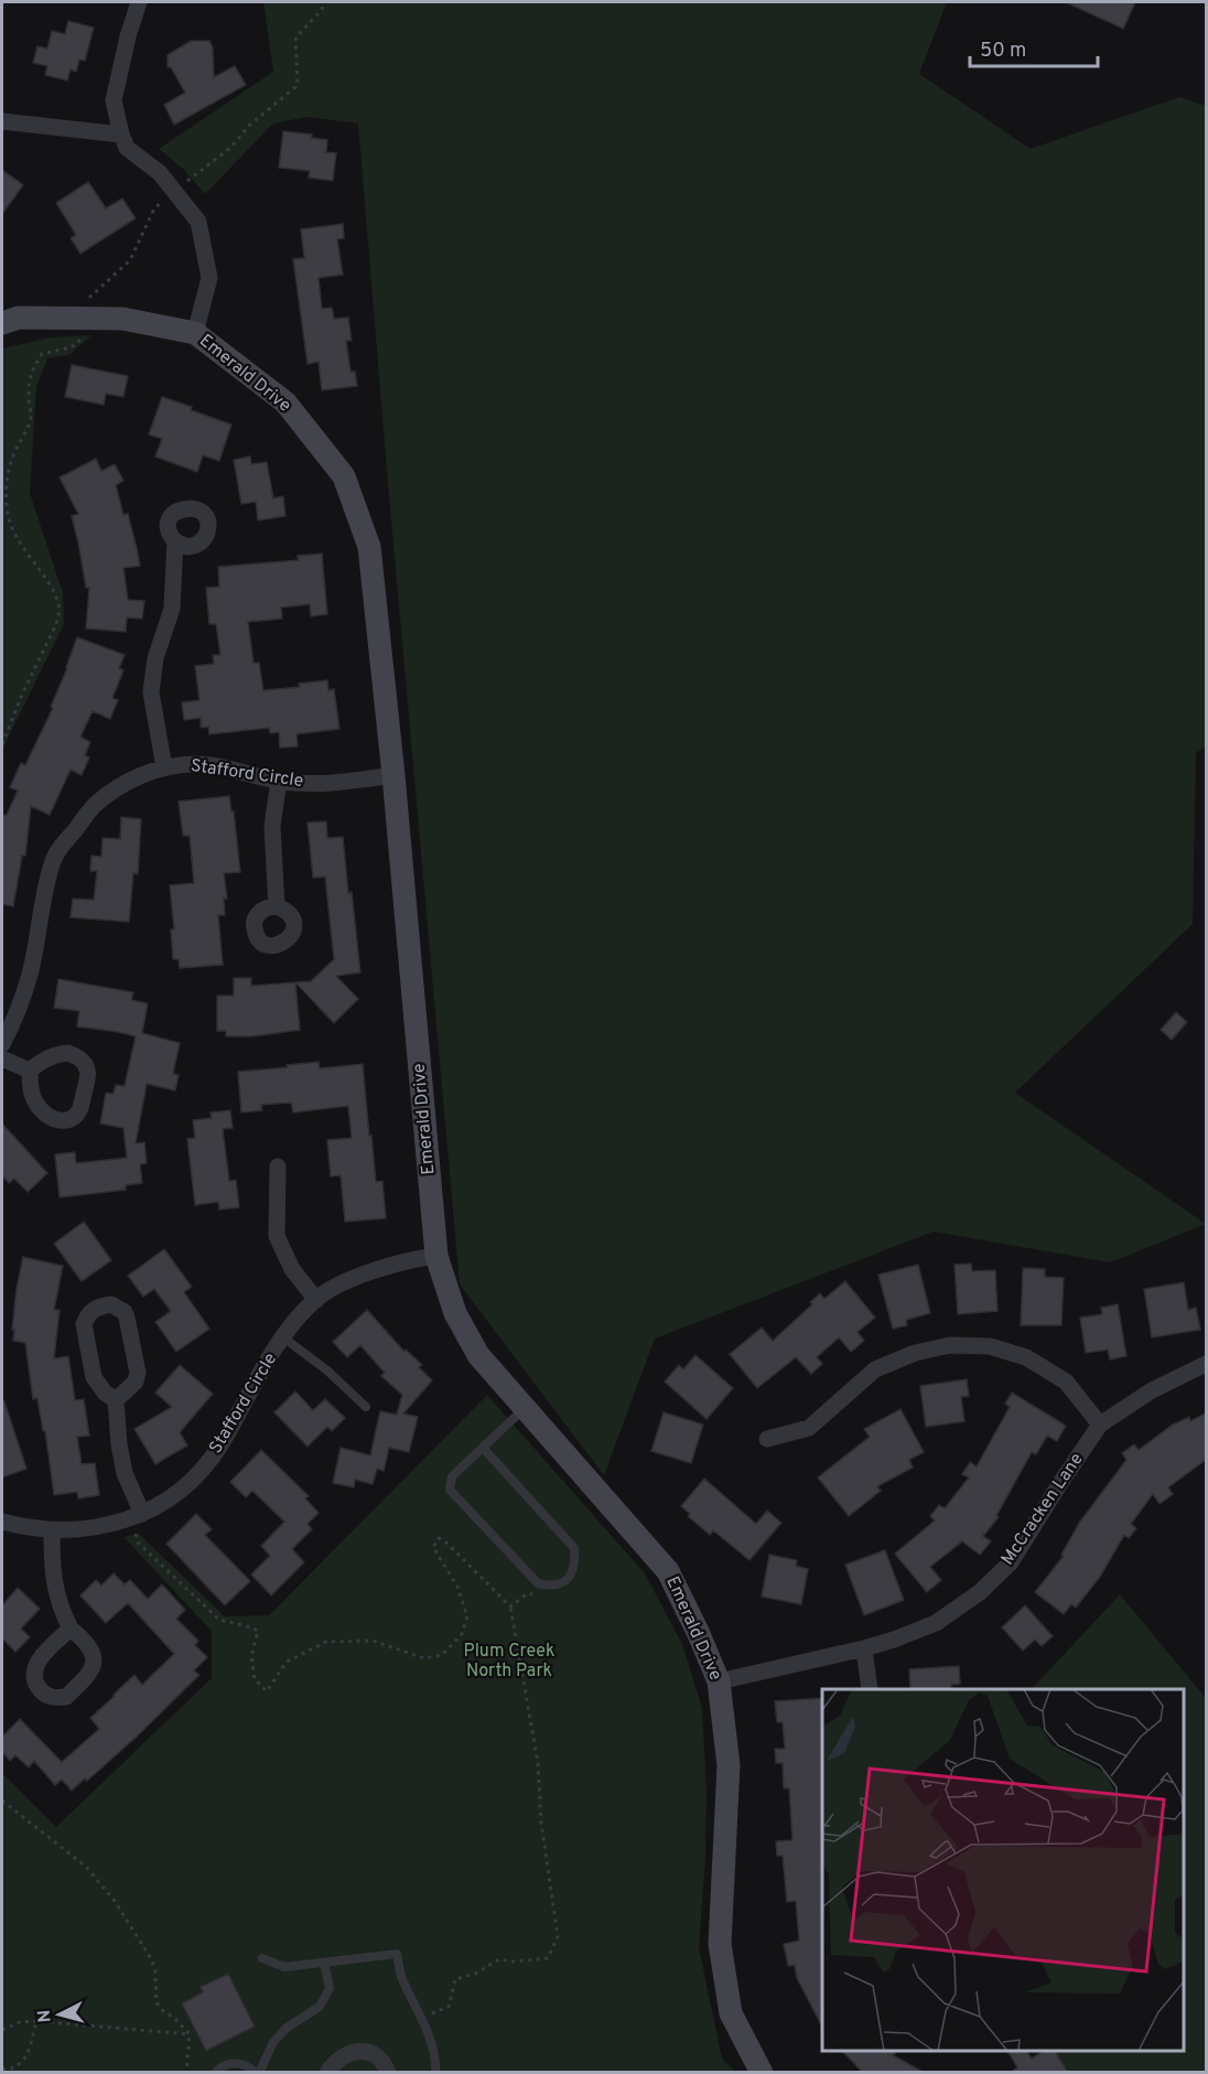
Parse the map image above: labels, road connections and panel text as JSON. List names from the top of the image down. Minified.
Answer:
{"streets":{"street":["Emerald Drive","Stafford Circle","McCracken Lane"]},"crossings":[["Emerald Drive","Stafford Circle"],["Emerald Drive","McCracken Lane"]],"parks":["Plum Creek North Park"],"scale_bar":"50 m","north":"left"}
